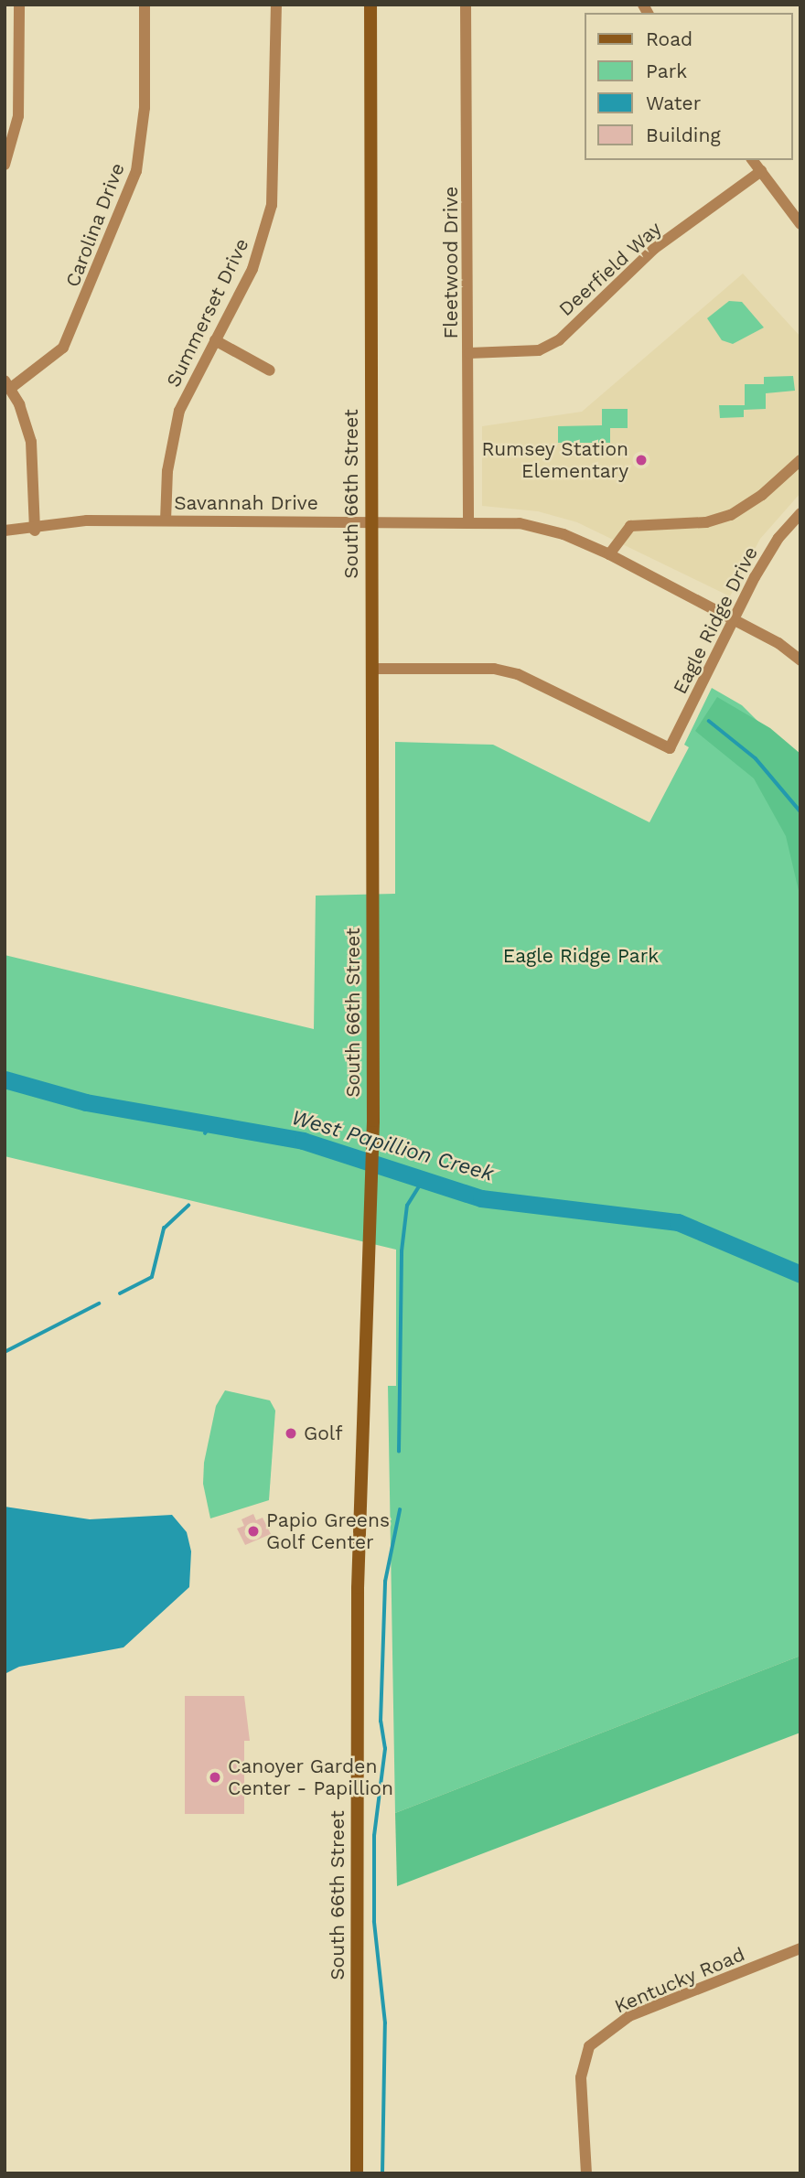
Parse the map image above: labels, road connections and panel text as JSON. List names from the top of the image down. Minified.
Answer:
{"streets":{"street":["Carolina Drive","Fleetwood Drive","Deerfield Way","Summerset Drive","South 66th Street","Savannah Drive","Eagle Ridge Drive","Kentucky Road"]},"crossings":[["Fleetwood Drive","Deerfield Way"],["Fleetwood Drive","Savannah Drive"],["Summerset Drive","Savannah Drive"],["South 66th Street","Savannah Drive"],["South 66th Street","Eagle Ridge Drive"],["Savannah Drive","Eagle Ridge Drive"]],"water":["West Papillion Creek"],"parks":["Eagle Ridge Park"],"places":["Rumsey Station Elementary","Golf","Papio Greens Golf Center","Canoyer Garden Center - Papillion"],"legend":["Road","Park","Water","Building"]}
